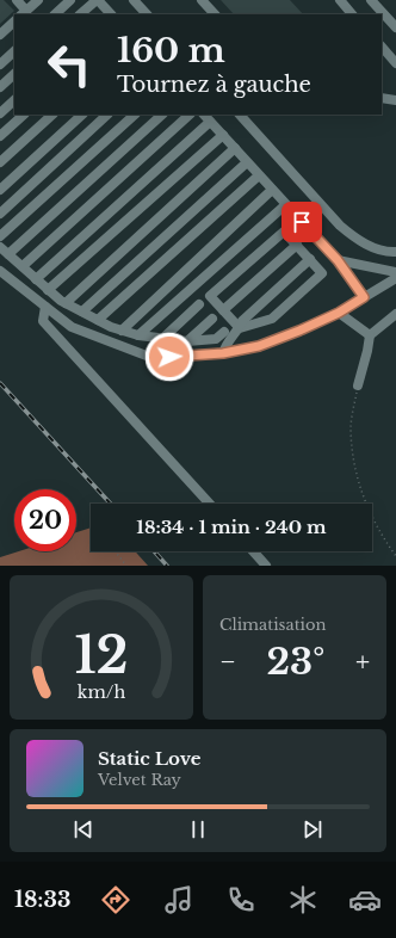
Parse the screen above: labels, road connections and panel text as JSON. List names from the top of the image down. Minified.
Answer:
{"page":{"turn":["160 m","Tournez à gauche"],"limit":"20","trip":"18:34 · 1 min · 240 m","tile":"Climatisation","heat":["−","23°","+"],"song":["Static Love","Velvet Ray"],"tabs":"18:33","gauge":["12","km/h"]}}
